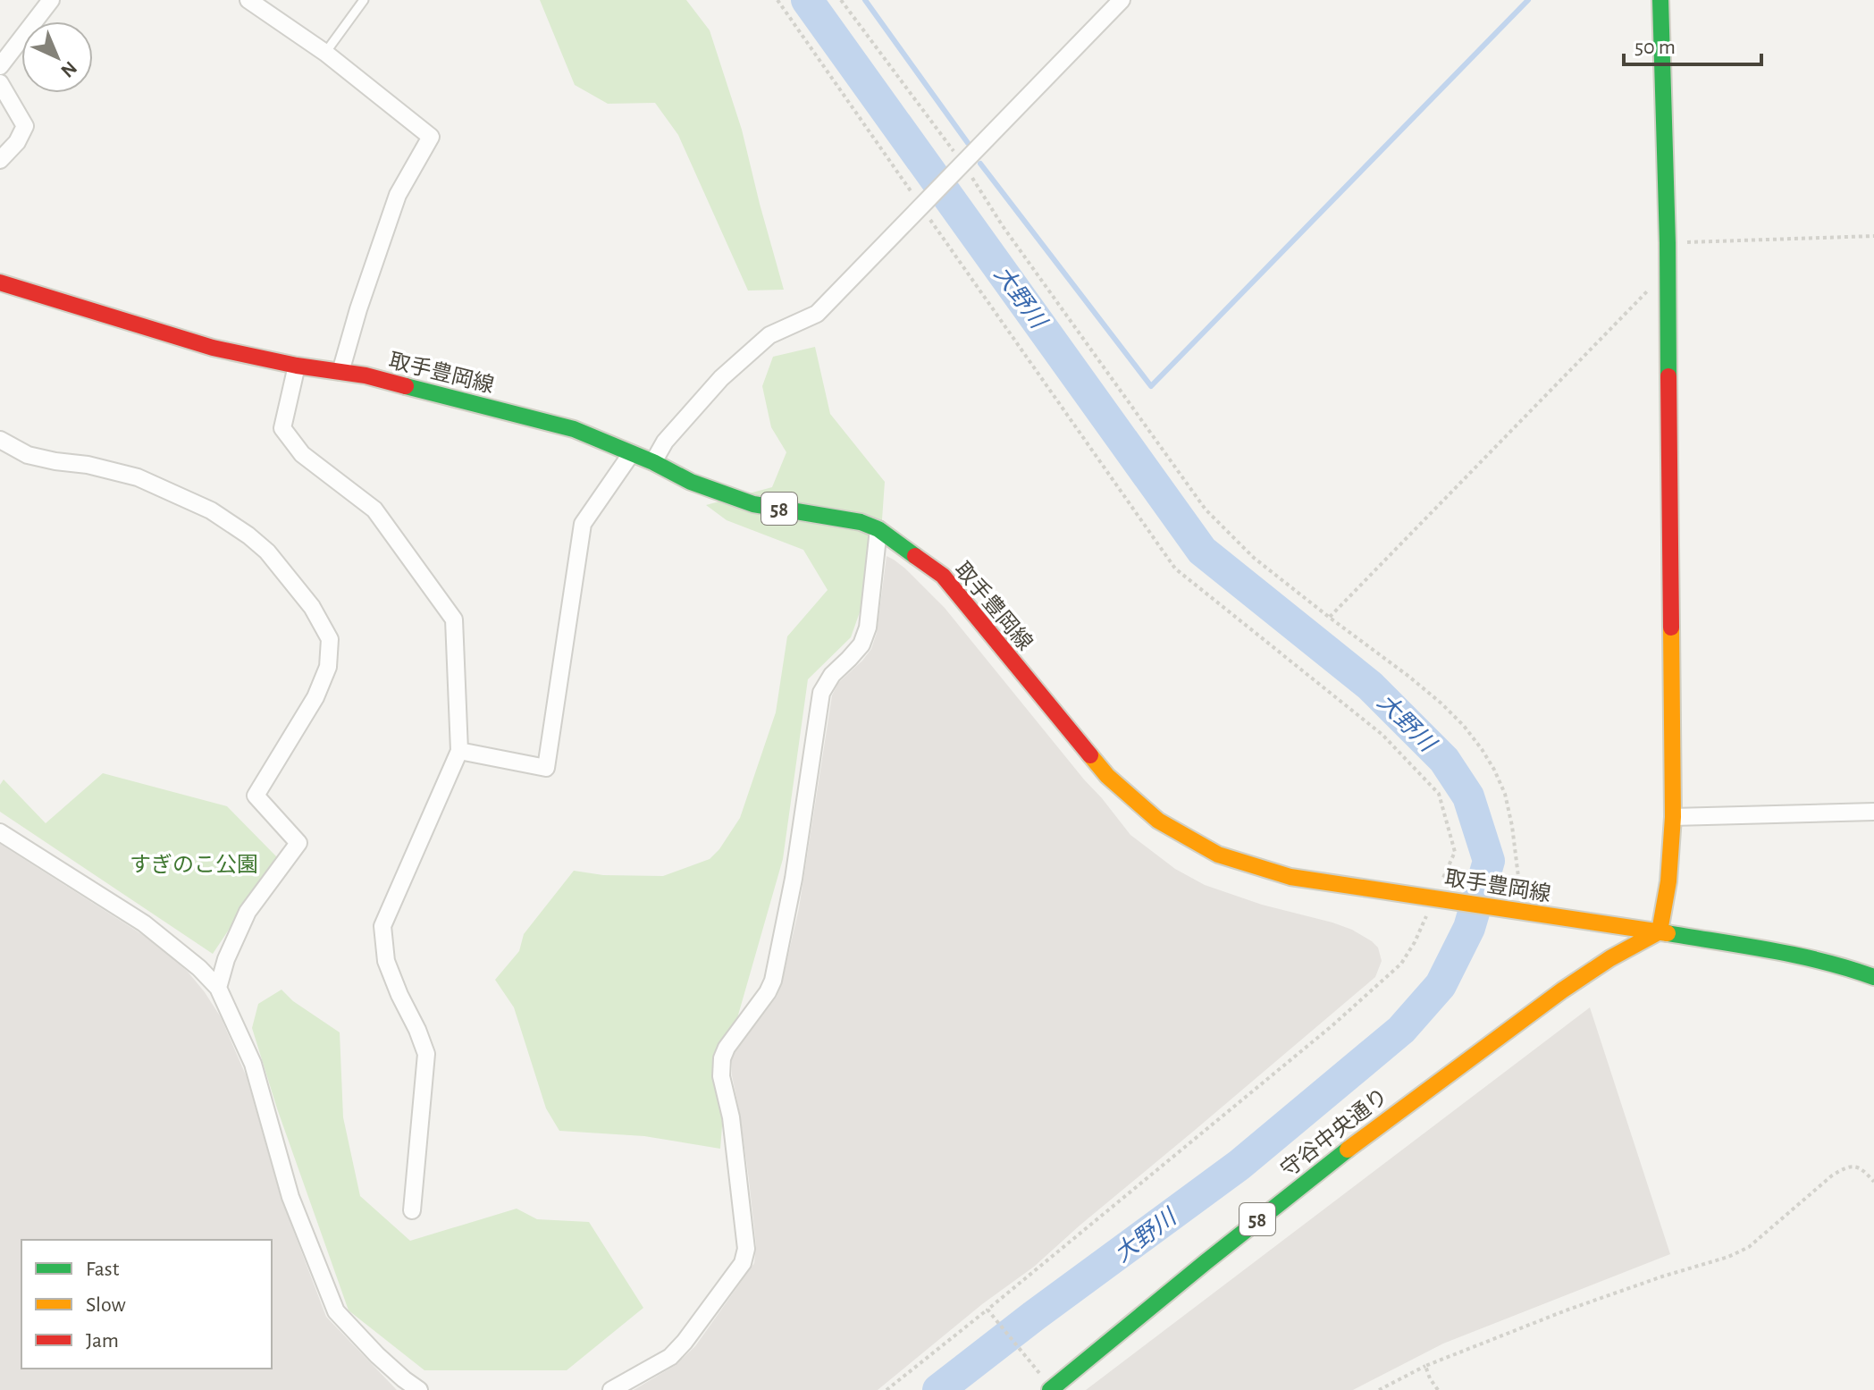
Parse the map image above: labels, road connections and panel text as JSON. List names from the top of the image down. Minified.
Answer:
{"streets":{"main road":["取手豊岡線","58","守谷中央通り"]},"crossings":[["取手豊岡線","守谷中央通り"]],"water":["大野川"],"parks":["すぎのこ公園"],"legend":["Fast","Slow","Jam"],"scale_bar":"50 m","north":"bottom right"}
